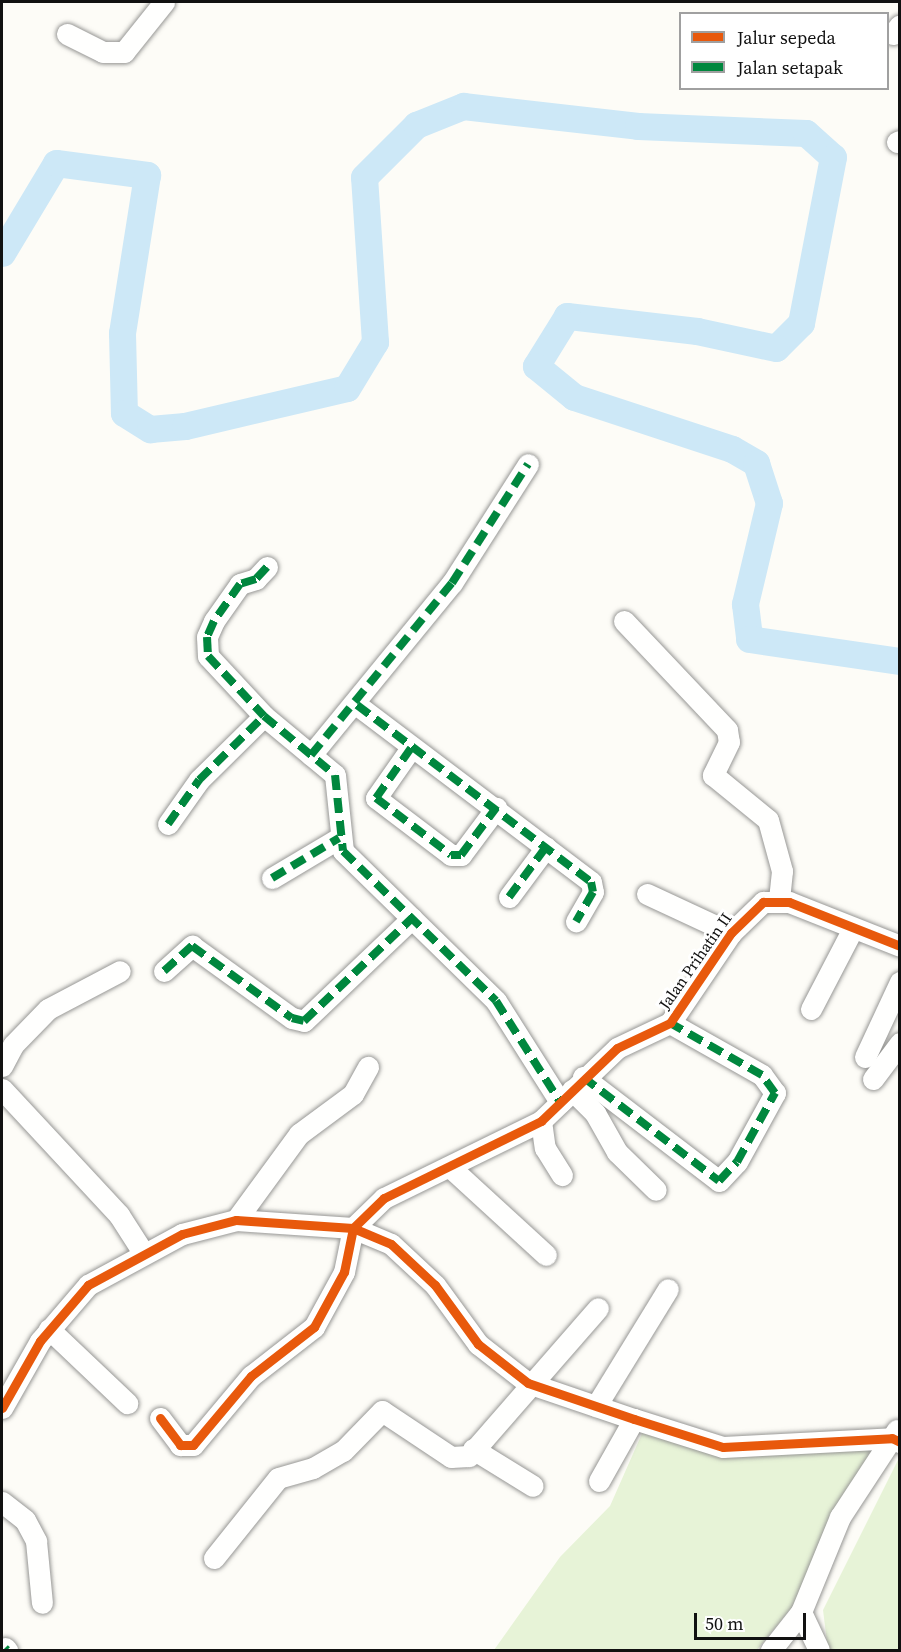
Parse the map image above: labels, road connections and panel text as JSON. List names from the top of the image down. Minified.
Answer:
{"streets":{"street":["Jalan Prihatin II"]},"legend":["Jalur sepeda","Jalan setapak"],"scale_bar":"50 m"}
